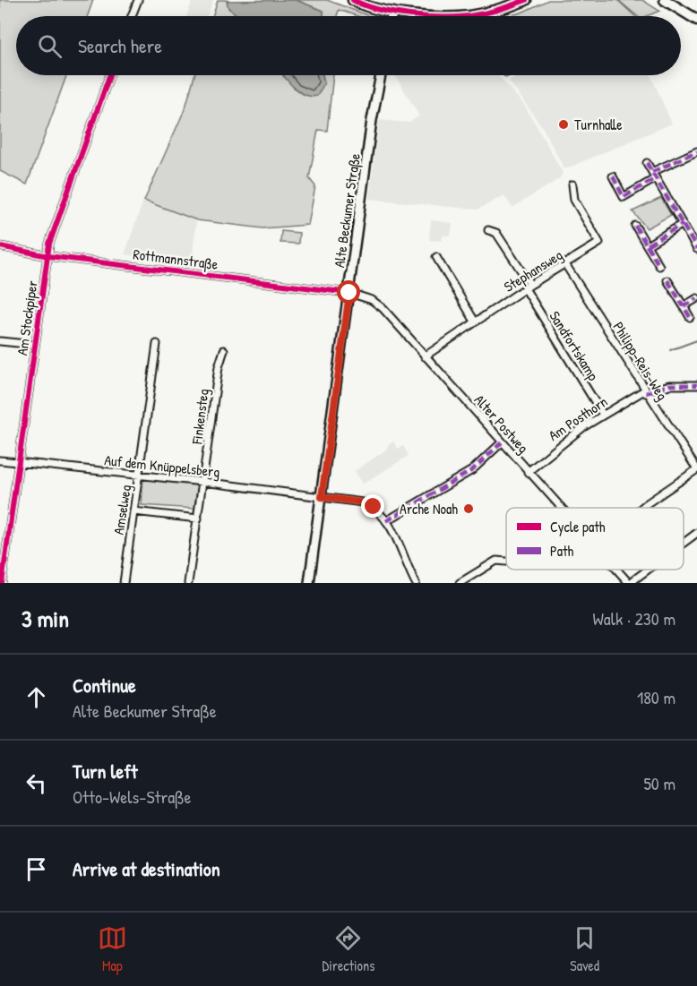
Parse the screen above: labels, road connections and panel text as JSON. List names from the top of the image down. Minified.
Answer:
{"streets":{"street":["Alte Beckumer Straße","Rottmannstraße","Stephansweg","Am Stockpiper","Sandfortskamp","Philipp-Reis-Weg","Finkensteg","Am Posthorn","Alter Postweg","Auf dem Knüppelsberg","Amselweg"]},"crossings":[["Alte Beckumer Straße","Rottmannstraße"],["Alte Beckumer Straße","Alter Postweg"],["Alte Beckumer Straße","Auf dem Knüppelsberg"],["Rottmannstraße","Am Stockpiper"],["Rottmannstraße","Alter Postweg"],["Stephansweg","Sandfortskamp"],["Stephansweg","Philipp-Reis-Weg"],["Stephansweg","Alter Postweg"],["Am Stockpiper","Auf dem Knüppelsberg"],["Sandfortskamp","Am Posthorn"],["Philipp-Reis-Weg","Am Posthorn"],["Finkensteg","Auf dem Knüppelsberg"],["Am Posthorn","Alter Postweg"],["Auf dem Knüppelsberg","Amselweg"]],"places":["Turnhalle","Arche Noah"],"legend":["Cycle path","Path"],"page":{"search":"Search here","heading":["3 min","Walk · 230 m"],"list":[["Continue","Alte Beckumer Straße","180 m"],["Turn left","Otto-Wels-Straße","50 m"],"Arrive at destination"],"nav":["Map","Directions","Saved"]}}
